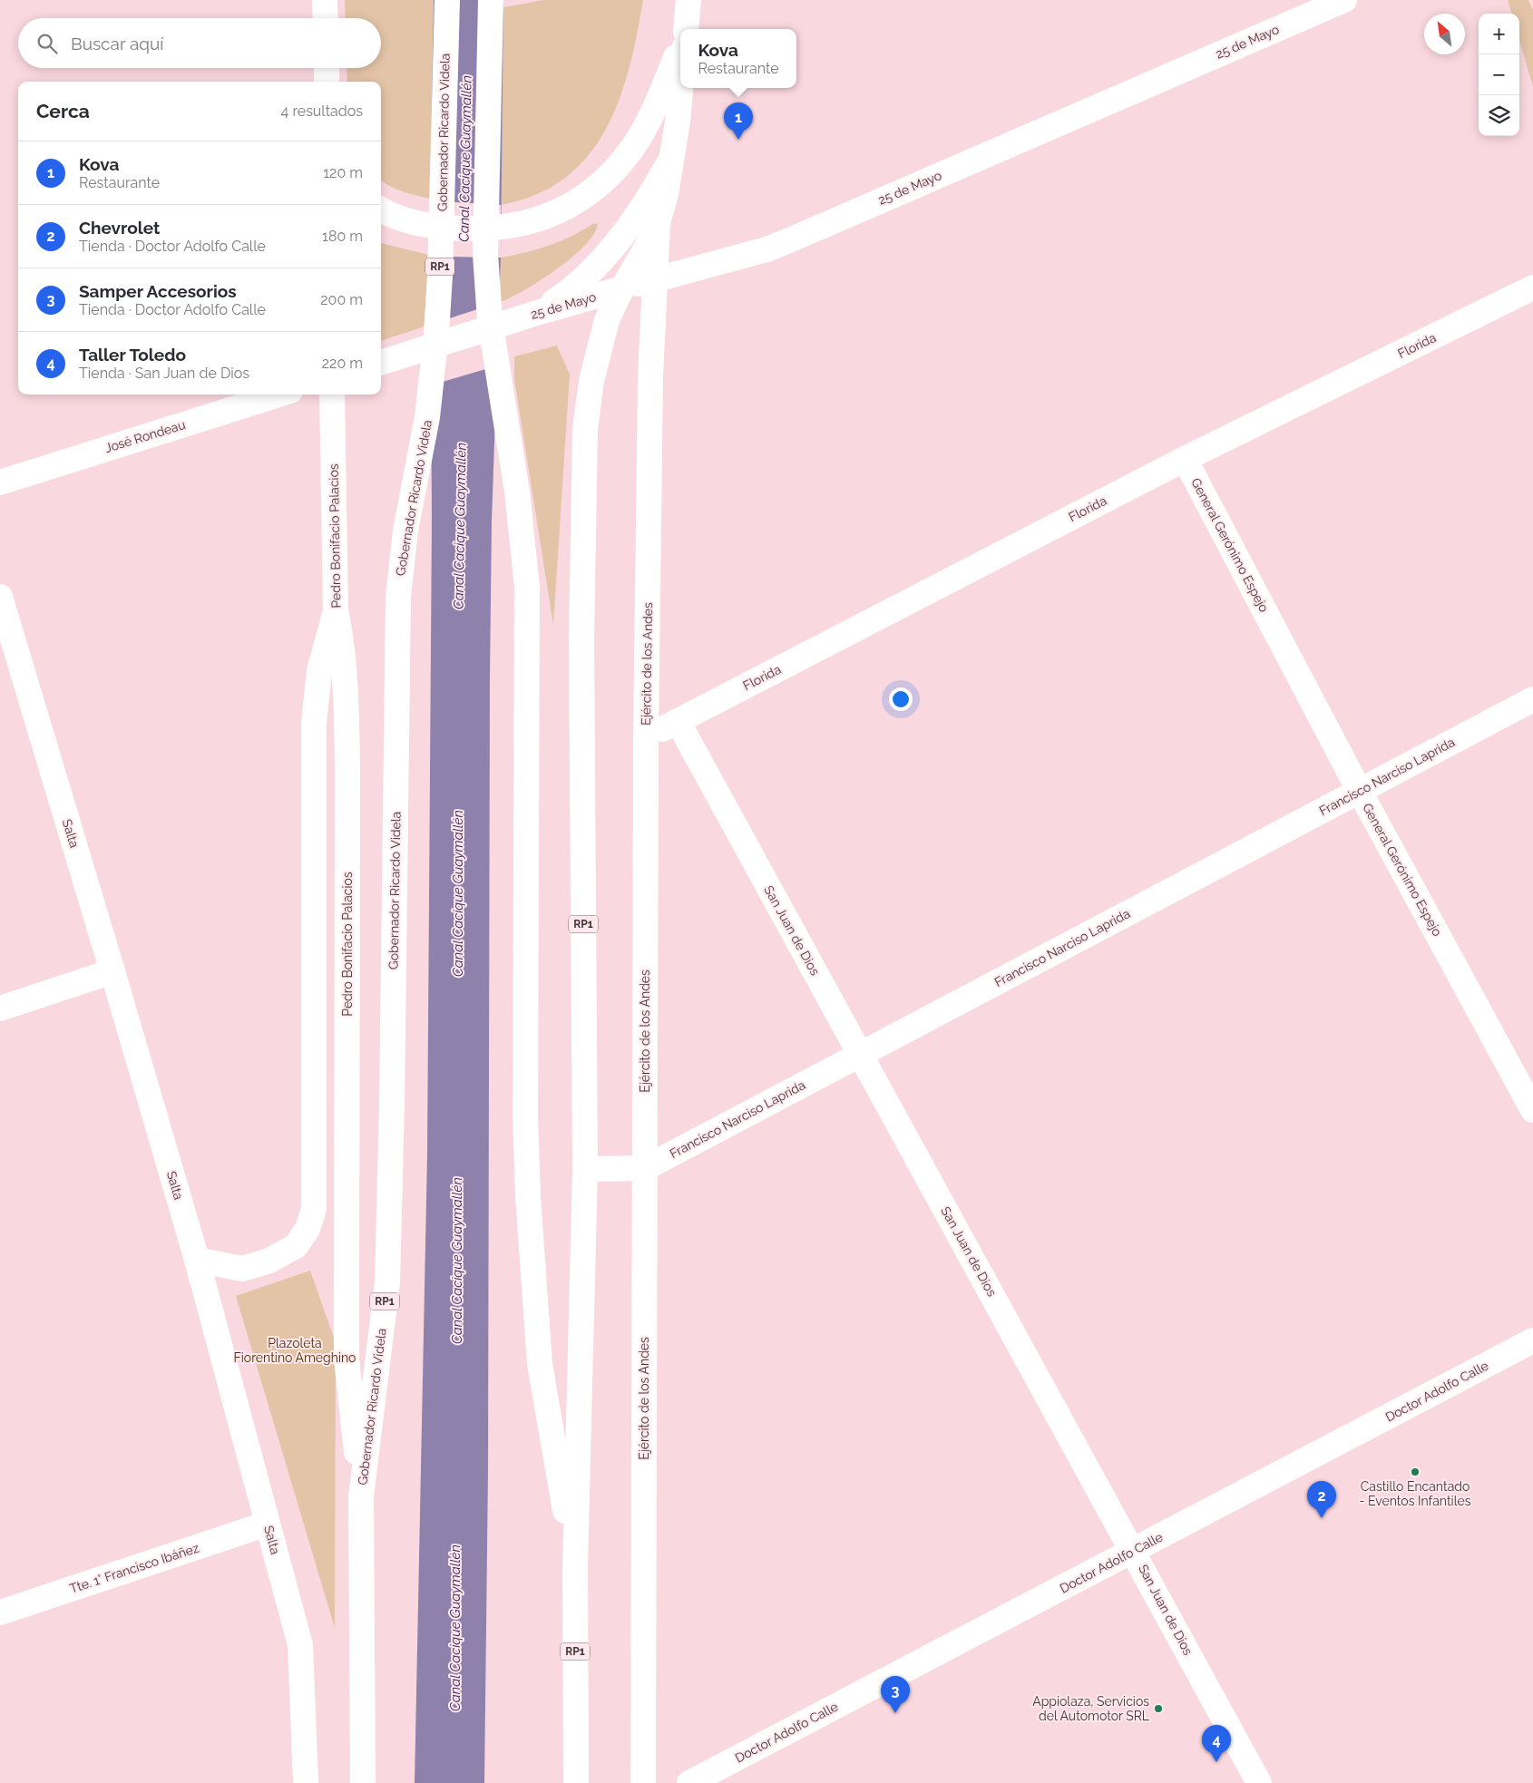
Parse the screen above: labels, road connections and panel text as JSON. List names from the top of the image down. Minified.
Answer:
{"streets":{"main road":["25 de Mayo","Gobernador Ricardo Videla","RP1","Florida","José Rondeau","Pedro Bonifacio Palacios","General Gerónimo Espejo","Ejército de los Andes","Francisco Narciso Laprida","Salta","San Juan de Dios","Doctor Adolfo Calle","Tte. 1° Francisco Ibáñez"]},"crossings":[["25 de Mayo","RP1"],["25 de Mayo","Ejército de los Andes"],["Gobernador Ricardo Videla","Pedro Bonifacio Palacios"],["RP1","Ejército de los Andes"],["RP1","Francisco Narciso Laprida"],["Florida","General Gerónimo Espejo"],["Florida","Ejército de los Andes"],["Florida","San Juan de Dios"],["General Gerónimo Espejo","Francisco Narciso Laprida"],["Ejército de los Andes","Francisco Narciso Laprida"],["Francisco Narciso Laprida","San Juan de Dios"],["Salta","Tte. 1° Francisco Ibáñez"],["San Juan de Dios","Doctor Adolfo Calle"]],"water":["Canal Cacique Guaymallén"],"parks":["Plazoleta Fiorentino Ameghino"],"places":["Castillo Encantado - Eventos Infantiles","Appiolaza, Servicios del Automotor SRL"],"north":"top left","page":{"map_buttons":["+","−"],"search":"Buscar aquí","popup":["Kova","Restaurante"],"heading":["Cerca","4 resultados"],"pins":["1","2","3","4"],"list":[{"mark":"1","name":"Kova","note":"Restaurante","value":"120 m"},{"mark":"2","name":"Chevrolet","note":"Tienda · Doctor Adolfo Calle","value":"180 m"},{"mark":"3","name":"Samper Accesorios","note":"Tienda · Doctor Adolfo Calle","value":"200 m"},{"mark":"4","name":"Taller Toledo","note":"Tienda · San Juan de Dios","value":"220 m"}]}}
